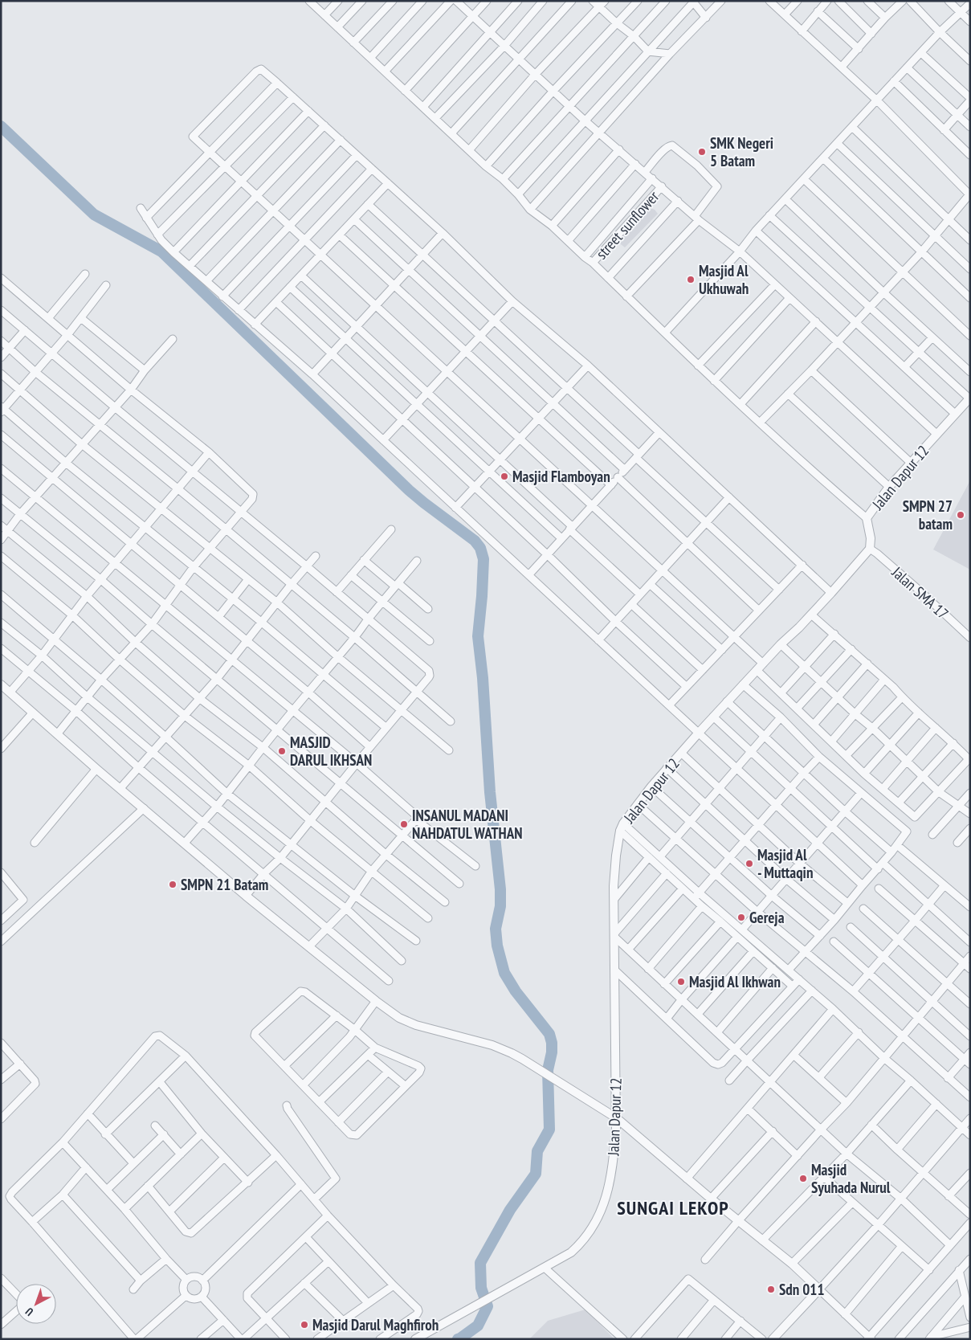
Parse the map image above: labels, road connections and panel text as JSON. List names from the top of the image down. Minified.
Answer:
{"streets":{"street":["street sunflower","Jalan Dapur 12","Jalan SMA 17"]},"crossings":[["Jalan Dapur 12","Jalan SMA 17"]],"districts":["SUNGAI LEKOP"],"places":["SMK Negeri 5 Batam","Masjid Al Ukhuwah","Masjid Flamboyan","SMPN 27 batam","MASJID DARUL IKHSAN","INSANUL MADANI NAHDATUL WATHAN","Masjid Al - Muttaqin","SMPN 21 Batam","Gereja","Masjid Al Ikhwan","Masjid Syuhada Nurul","Sdn 011","Masjid Darul Maghfiroh"],"north":"bottom left"}
